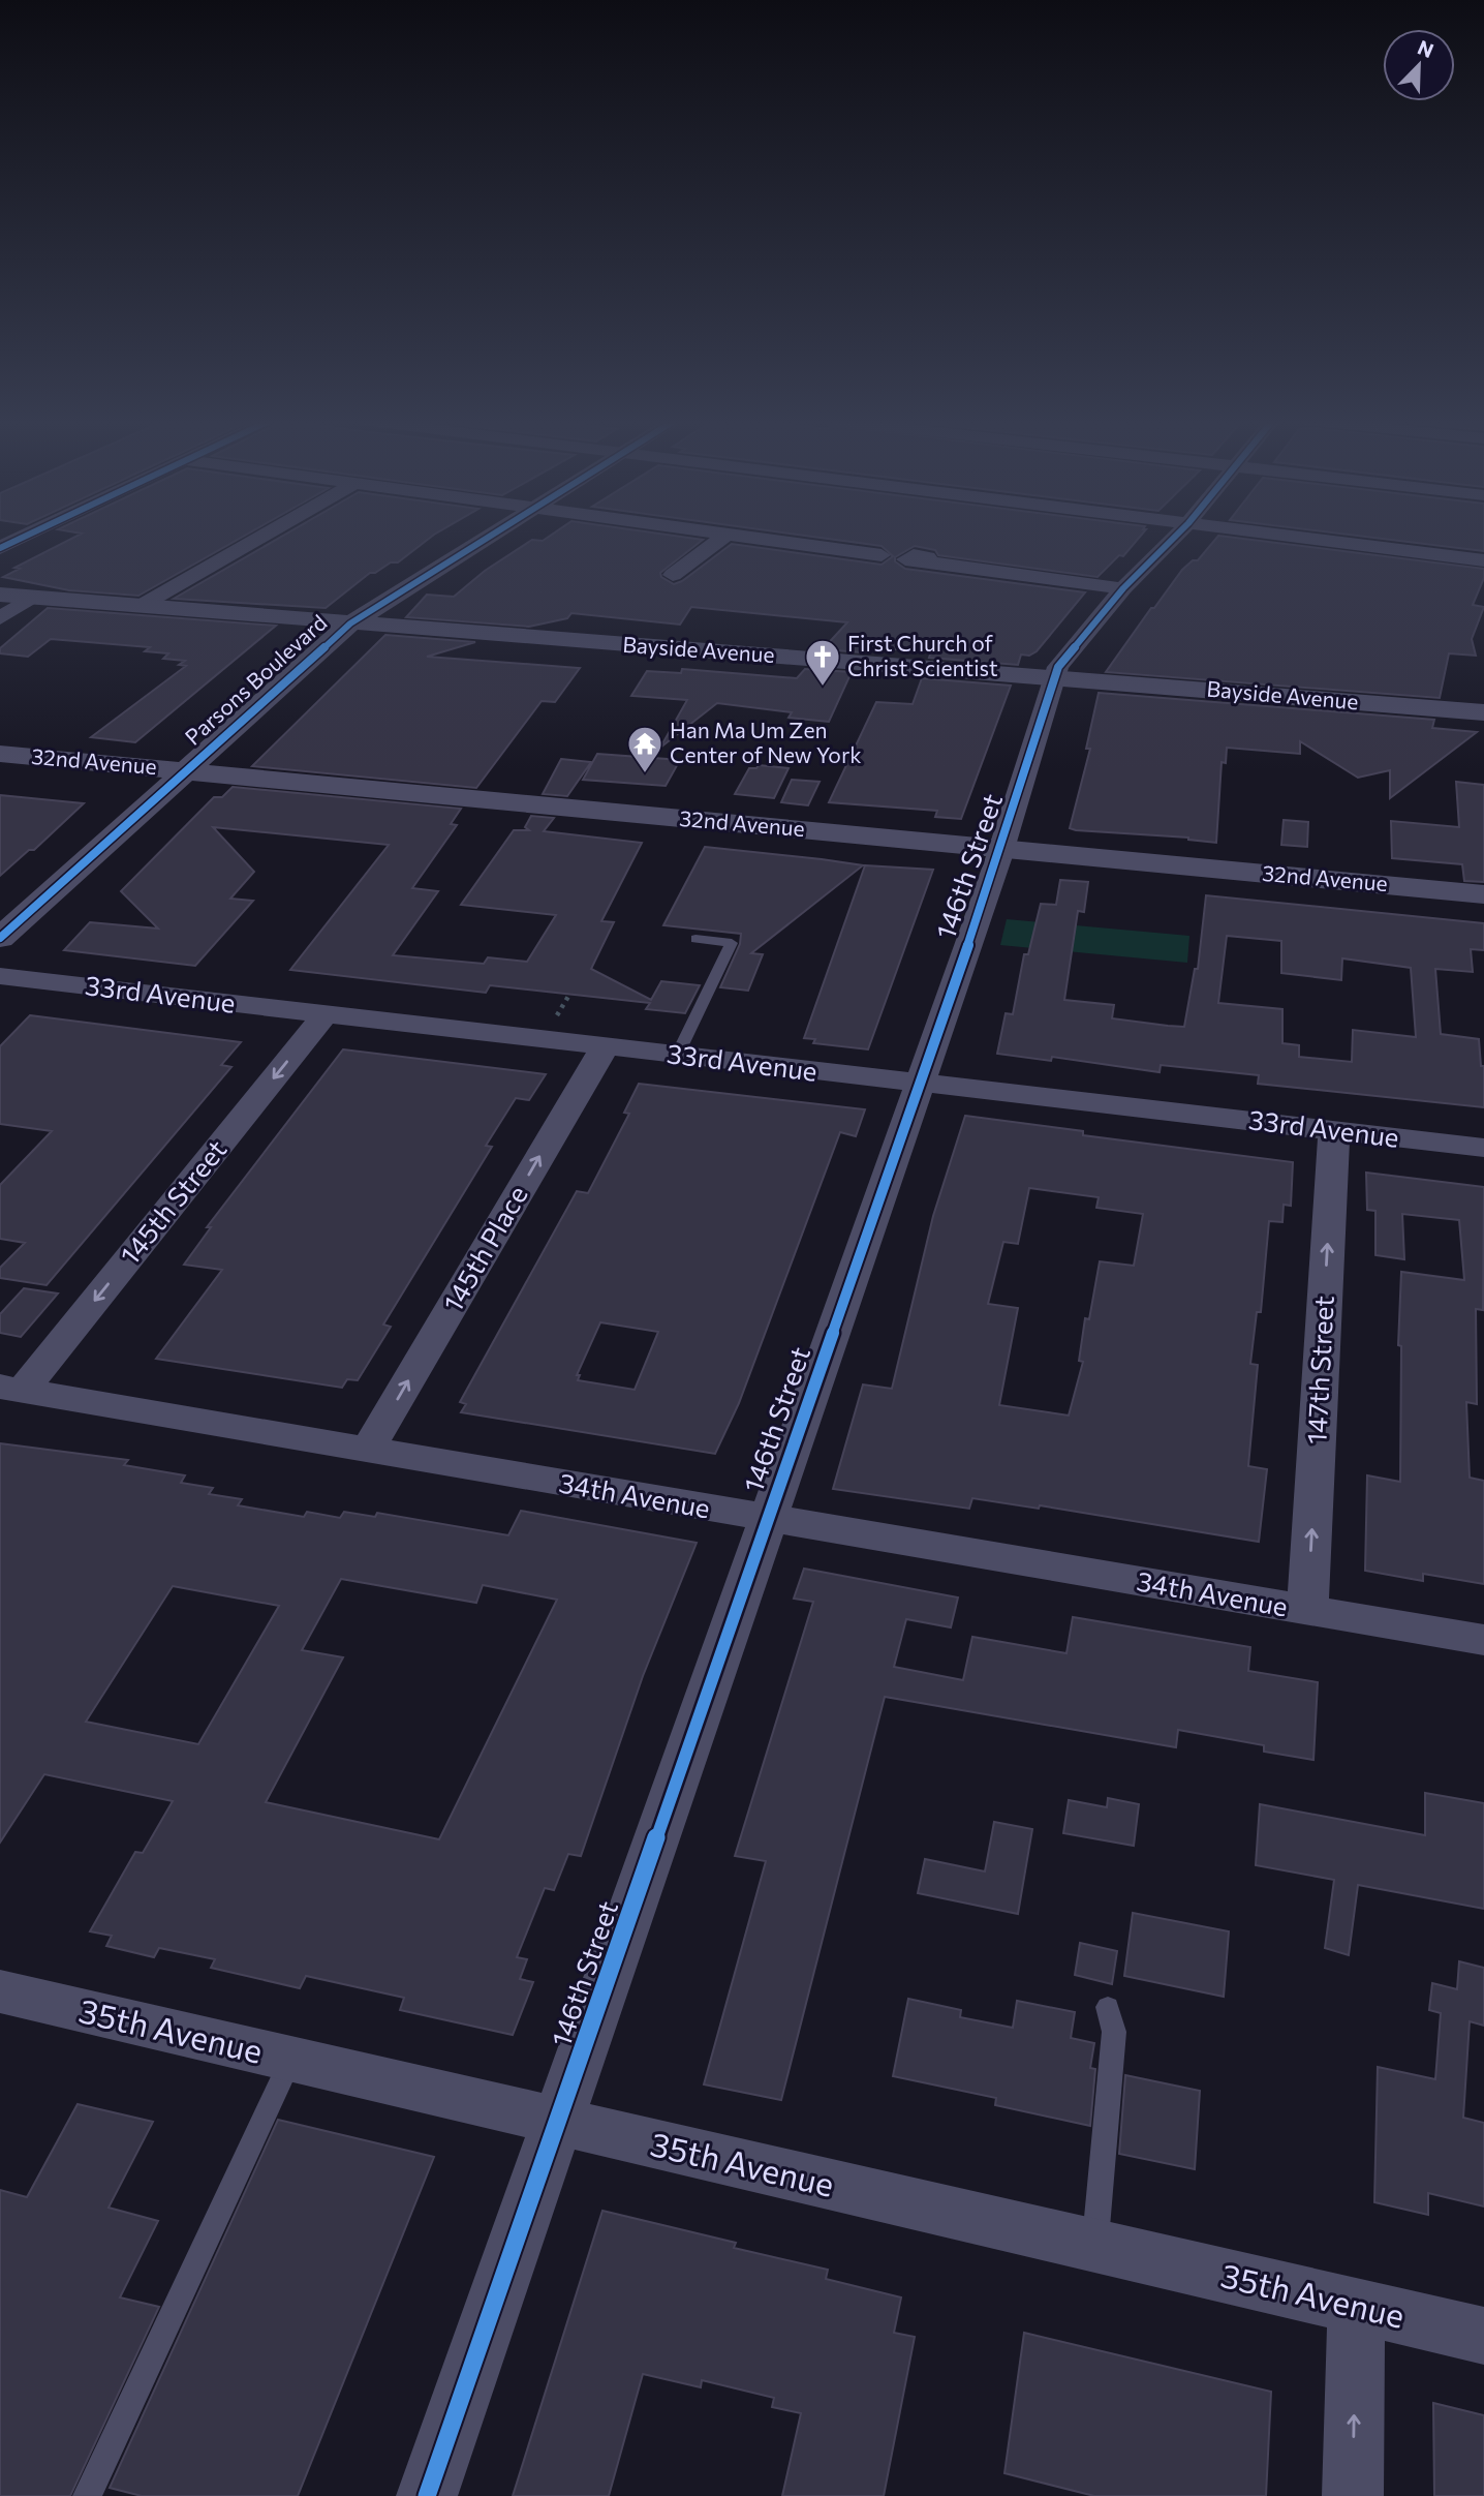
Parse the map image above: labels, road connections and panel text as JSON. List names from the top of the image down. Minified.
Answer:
{"streets":{"street":["Bayside Avenue","Parsons Boulevard","32nd Avenue","146th Street","33rd Avenue","145th Street","145th Place","147th Street","34th Avenue","35th Avenue"]},"crossings":[["Bayside Avenue","Parsons Boulevard"],["Bayside Avenue","146th Street"],["Parsons Boulevard","32nd Avenue"],["32nd Avenue","146th Street"],["146th Street","33rd Avenue"],["146th Street","34th Avenue"],["146th Street","35th Avenue"],["33rd Avenue","145th Street"],["33rd Avenue","145th Place"],["33rd Avenue","147th Street"],["145th Street","34th Avenue"],["145th Place","34th Avenue"],["147th Street","34th Avenue"]],"one_way":["145th Street","145th Place","147th Street"],"places":{"church":["First Church of Christ Scientist"],"temple":["Han Ma Um Zen Center of New York"]},"north":"top right"}
